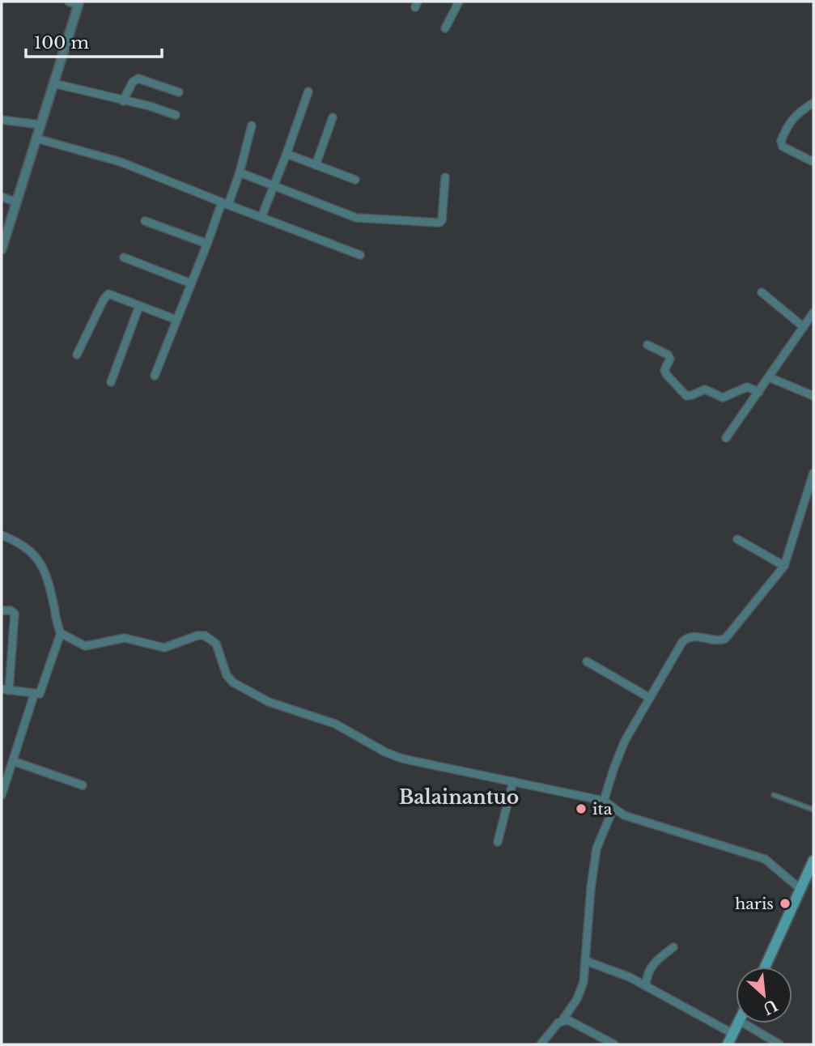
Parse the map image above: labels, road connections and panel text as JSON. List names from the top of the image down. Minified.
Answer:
{"districts":["Balainantuo"],"places":["ita","haris"],"scale_bar":"100 m","north":"bottom right"}
